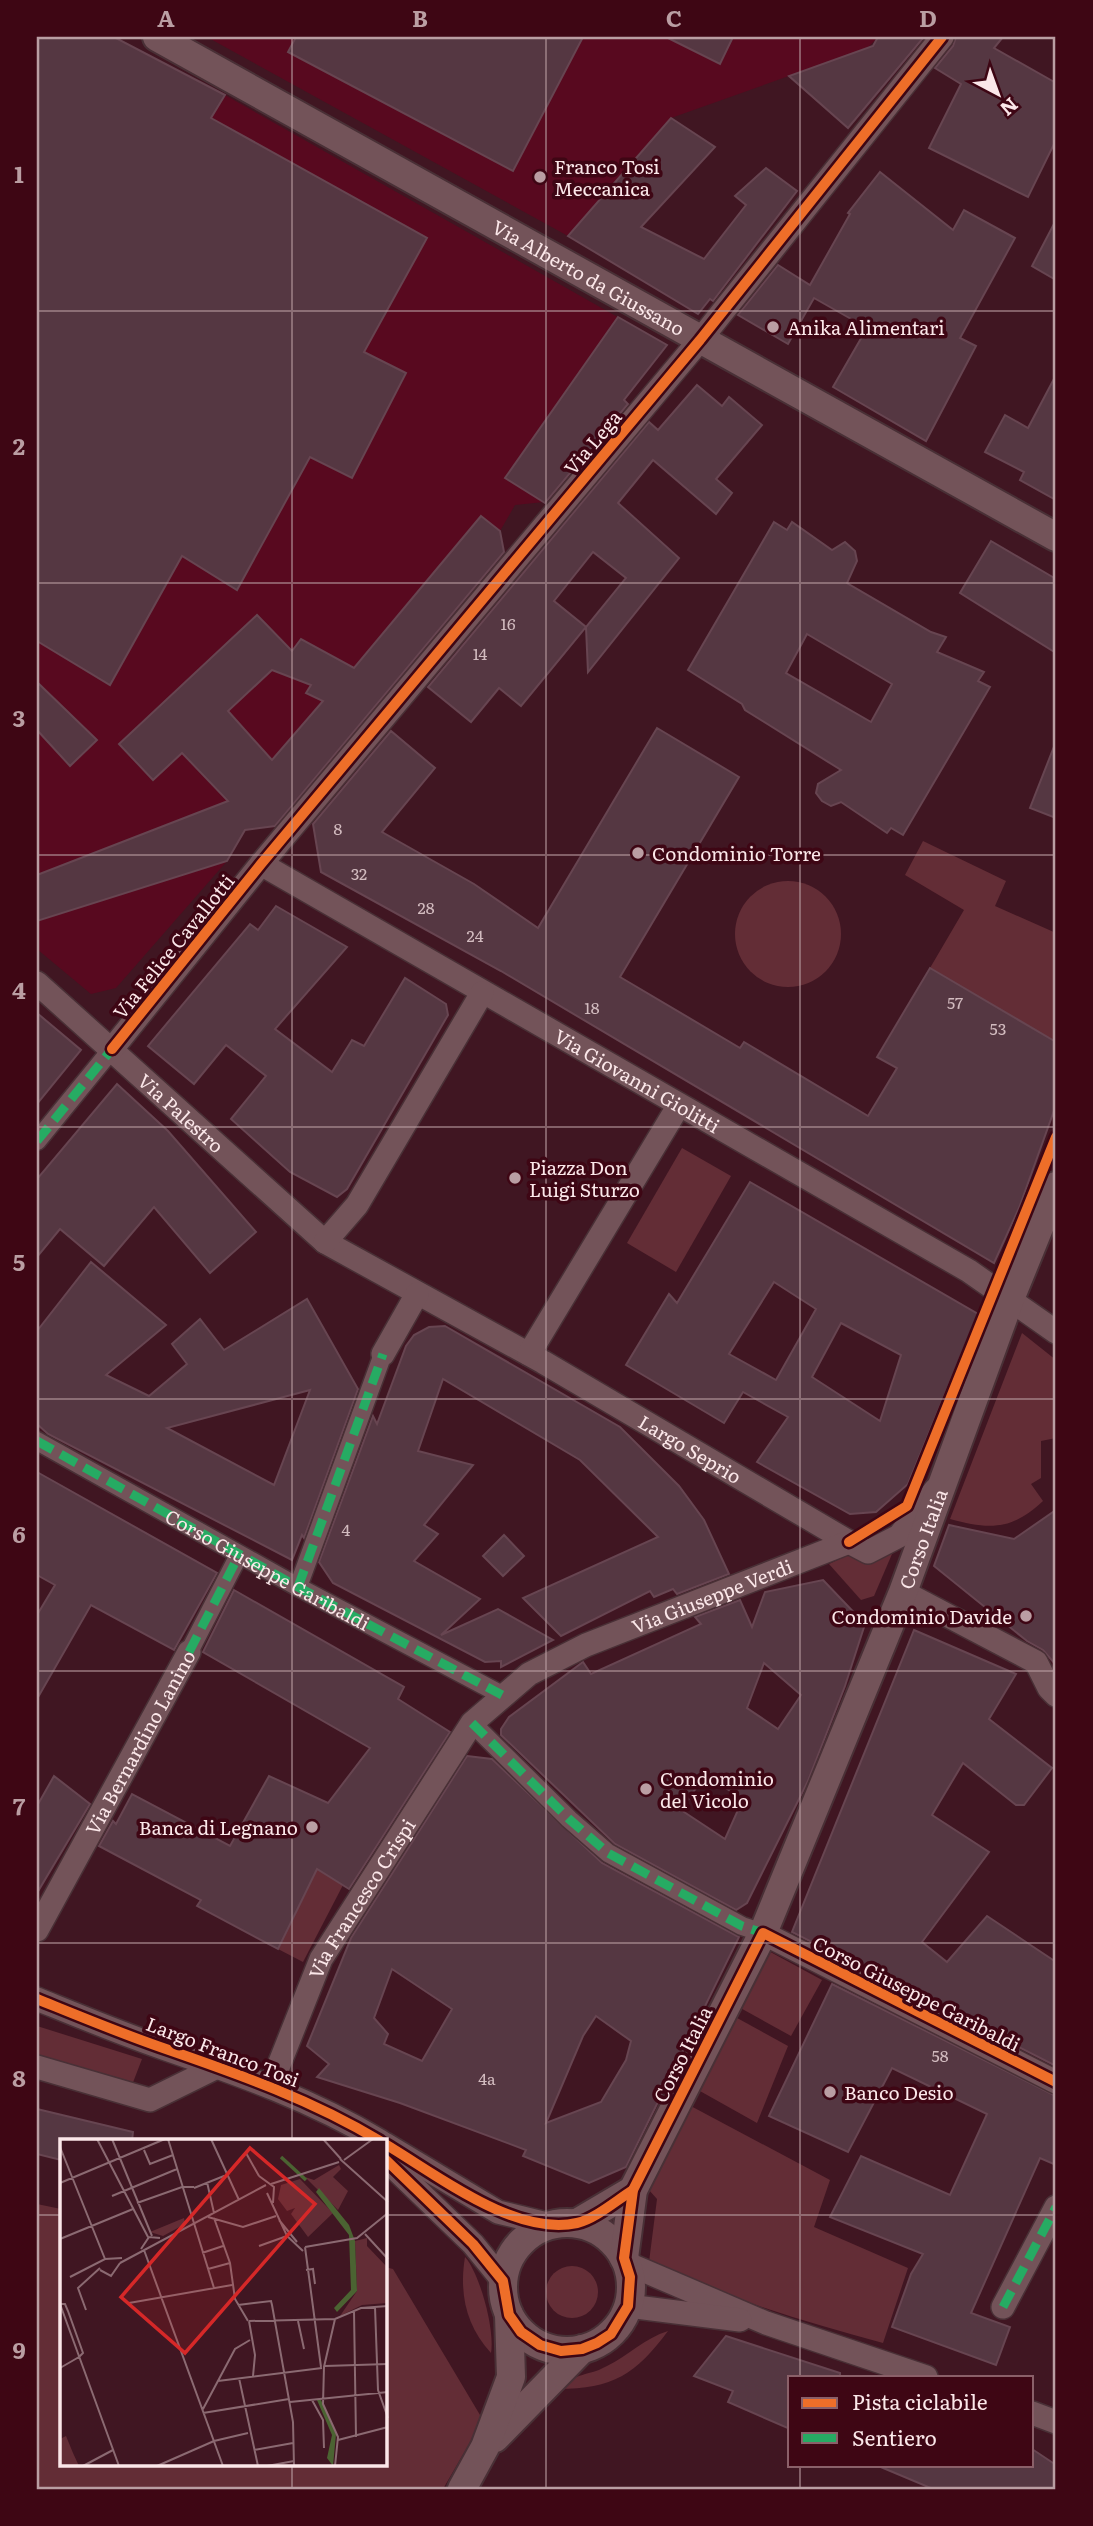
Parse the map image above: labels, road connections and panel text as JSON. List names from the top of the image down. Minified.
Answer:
{"streets":{"street":["Via Alberto da Giussano","Via Lega","Via Felice Cavallotti","Via Giovanni Giolitti","Via Palestro","Largo Seprio","Corso Italia","Corso Giuseppe Garibaldi","Via Giuseppe Verdi","Via Bernardino Lanino","Via Francesco Crispi","Largo Franco Tosi"]},"crossings":[["Via Alberto da Giussano","Via Lega"],["Via Lega","Via Felice Cavallotti"],["Via Lega","Via Giovanni Giolitti"],["Via Felice Cavallotti","Via Giovanni Giolitti"],["Via Felice Cavallotti","Via Palestro"],["Via Giovanni Giolitti","Corso Italia"],["Largo Seprio","Via Giuseppe Verdi"],["Corso Italia","Corso Giuseppe Garibaldi"],["Corso Italia","Via Giuseppe Verdi"],["Corso Giuseppe Garibaldi","Via Giuseppe Verdi"],["Corso Giuseppe Garibaldi","Via Bernardino Lanino"],["Corso Giuseppe Garibaldi","Via Francesco Crispi"],["Via Giuseppe Verdi","Via Francesco Crispi"],["Via Francesco Crispi","Largo Franco Tosi"]],"places":["Franco Tosi Meccanica","Anika Alimentari","Condominio Torre","Piazza Don Luigi Sturzo","Condominio Davide","Condominio del Vicolo","Banca di Legnano","Banco Desio"],"house_numbers":["16","14","8","32","28","24","57","18","53","4","58","4a"],"legend":["Pista ciclabile","Sentiero"],"north":"bottom right","grid":{"columns":["A","B","C","D"],"rows":["1","2","3","4","5","6","7","8","9"]}}
